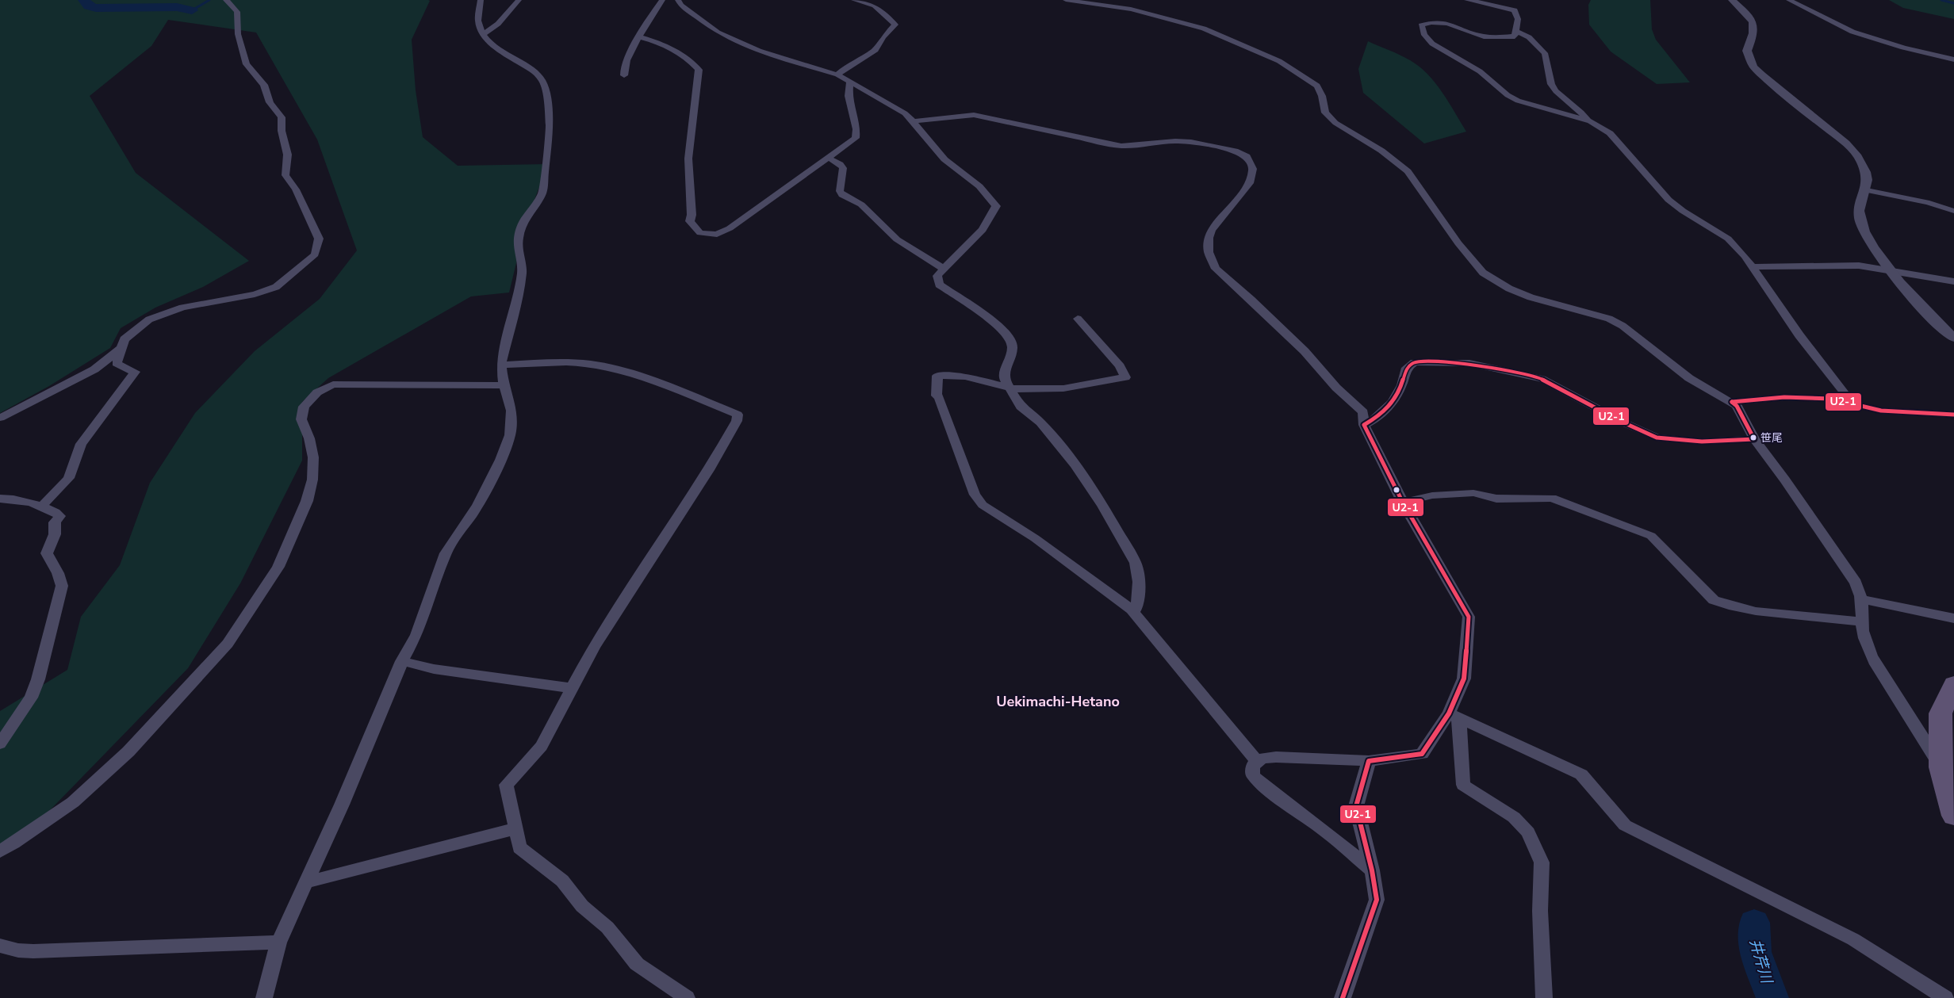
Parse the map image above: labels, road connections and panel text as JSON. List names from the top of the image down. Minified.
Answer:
{"districts":["Uekimachi-Hetano"],"water":["井芹川"],"places":["笹尾"],"lines":["transit line U2-1"]}
